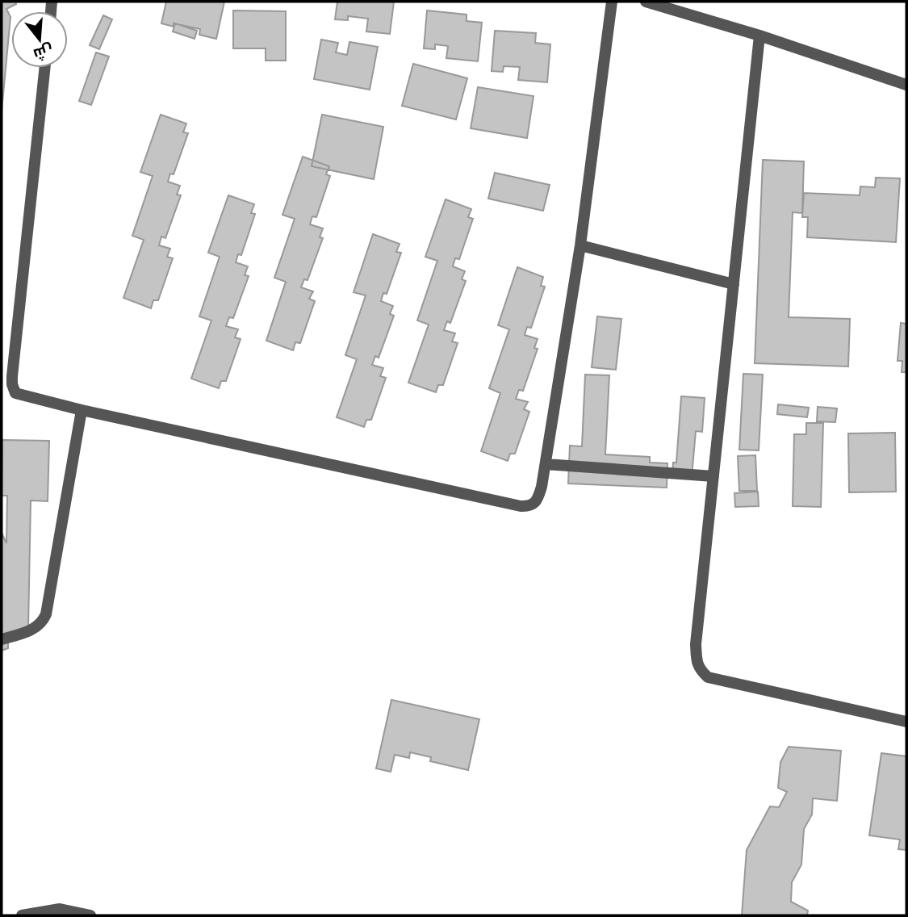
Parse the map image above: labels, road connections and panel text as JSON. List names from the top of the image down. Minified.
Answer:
{"north":"bottom"}
